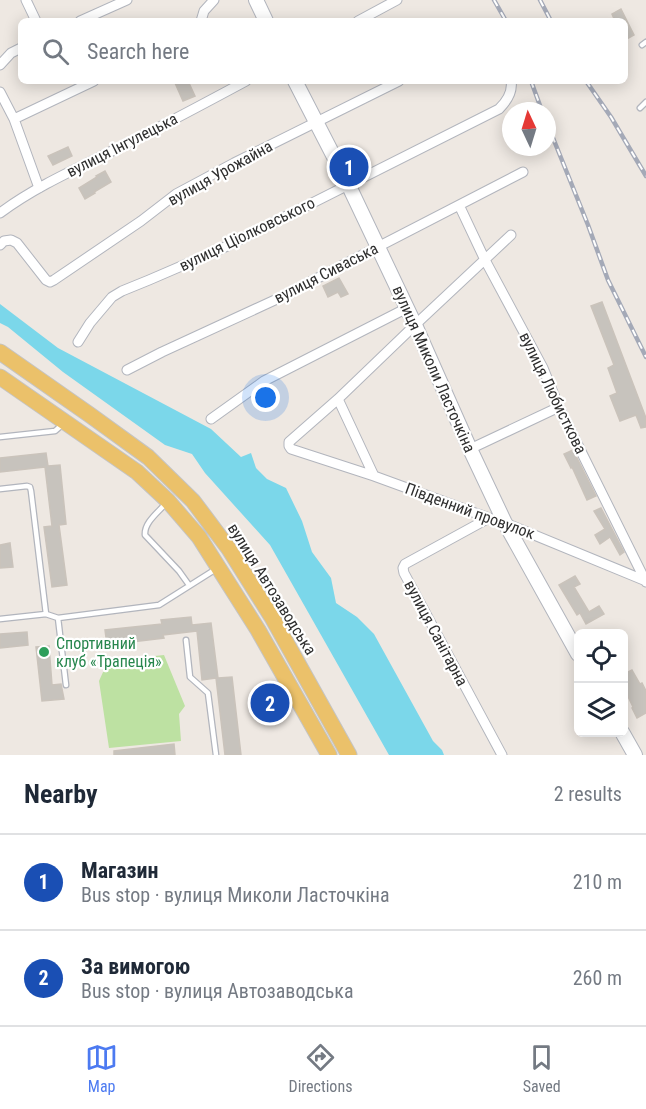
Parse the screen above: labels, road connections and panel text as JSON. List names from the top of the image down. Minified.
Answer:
{"streets":{"main road":["вулиця Автозаводська"],"street":["вулиця Інгулецька","вулиця Урожайна","вулиця Ціолковського","вулиця Сиваська","вулиця Миколи Ласточкіна","вулиця Любисткова","Південний провулок","вулиця Санітарна"]},"crossings":[["вулиця Урожайна","вулиця Миколи Ласточкіна"],["вулиця Ціолковського","вулиця Миколи Ласточкіна"],["вулиця Сиваська","вулиця Миколи Ласточкіна"],["вулиця Сиваська","вулиця Любисткова"],["вулиця Миколи Ласточкіна","Південний провулок"],["вулиця Любисткова","Південний провулок"],["Південний провулок","вулиця Санітарна"]],"places":["Спортивний клуб «Трапеція»"],"north":"top","page":{"search":"Search here","pins":["1","2"],"heading":["Nearby","2 results"],"list":[{"mark":"1","name":"Магазин","note":"Bus stop · вулиця Миколи Ласточкіна","value":"210 m"},{"mark":"2","name":"За вимогою","note":"Bus stop · вулиця Автозаводська","value":"260 m"}],"nav":["Map","Directions","Saved"]}}
